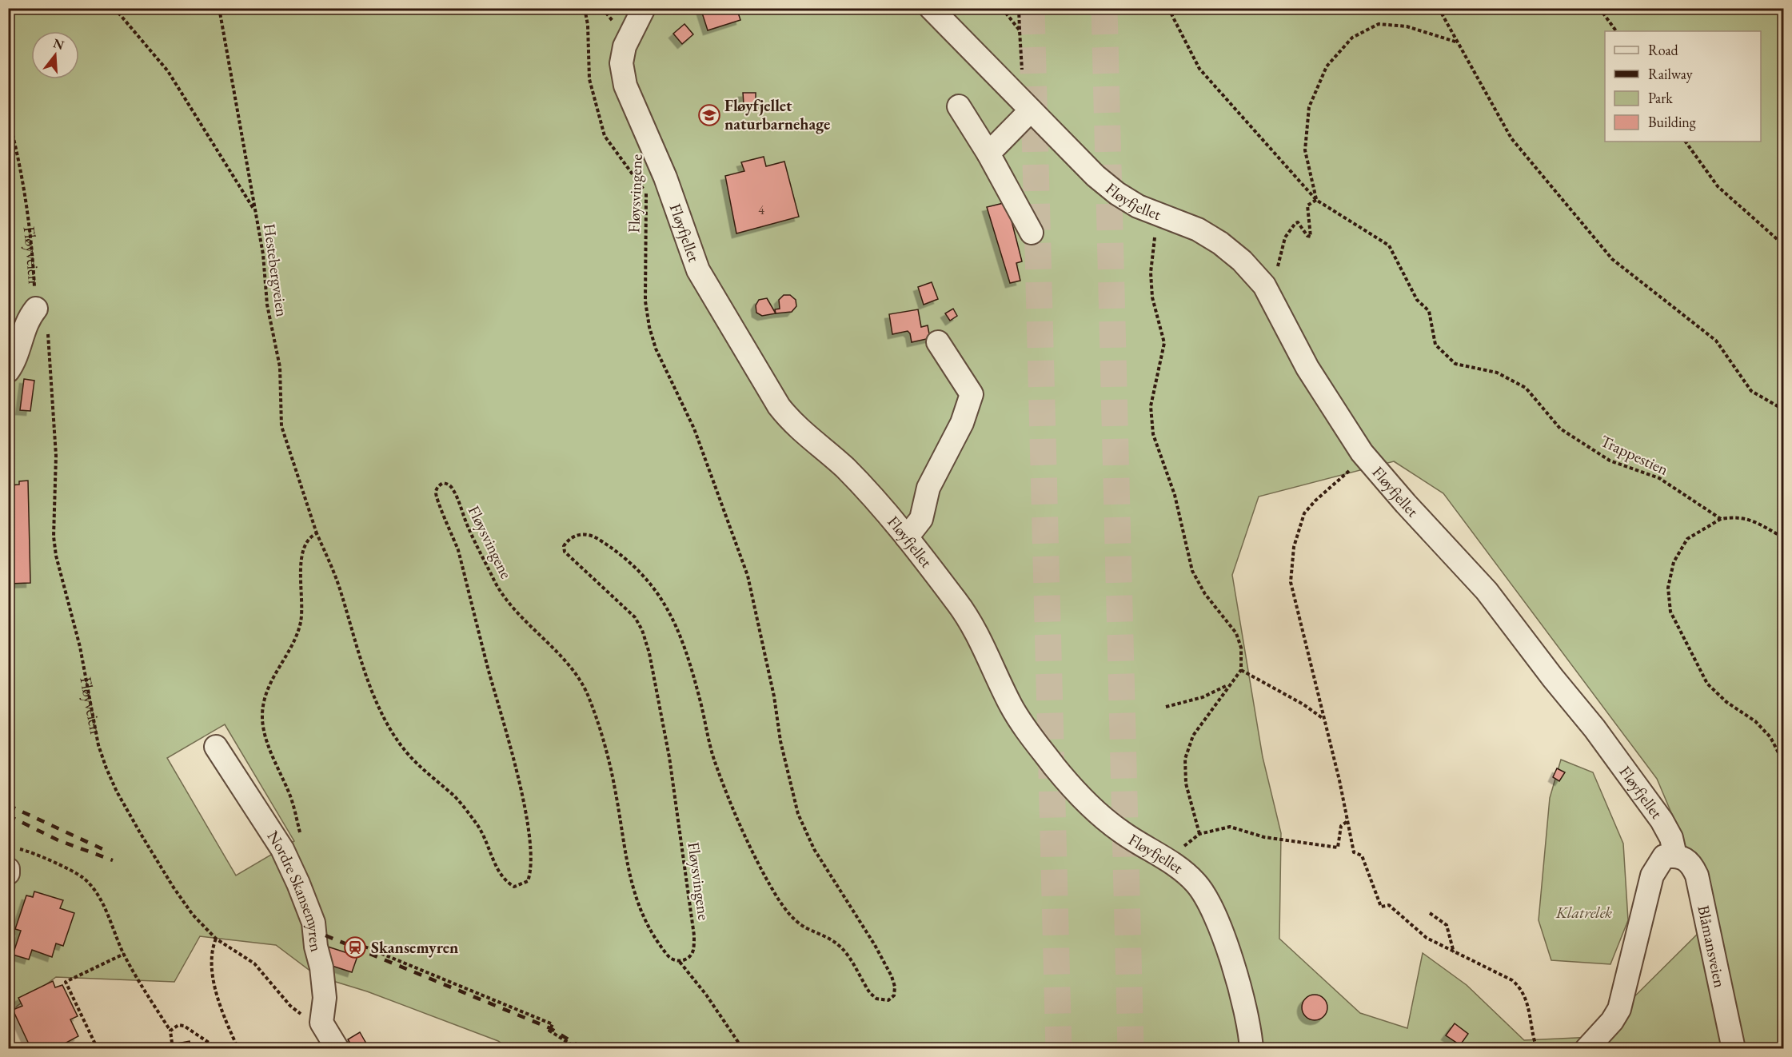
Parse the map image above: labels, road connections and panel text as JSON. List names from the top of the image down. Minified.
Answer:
{"streets":{"street":["Fløyfjellet","Nordre Skansemyren","Blåmansveien"],"path":["Fløysvingene","Fløyveien","Hestebergveien","Trappestien"]},"crossings":[["Fløysvingene","Hestebergveien"],["Fløyfjellet","Blåmansveien"],["Fløyveien","Nordre Skansemyren"]],"parks":["Klatrelek"],"places":{"school or university":["Fløyfjellet naturbarnehage"],"station":["Skansemyren"]},"house_numbers":["4"],"legend":["Road","Railway","Park","Building"],"north":"top"}
